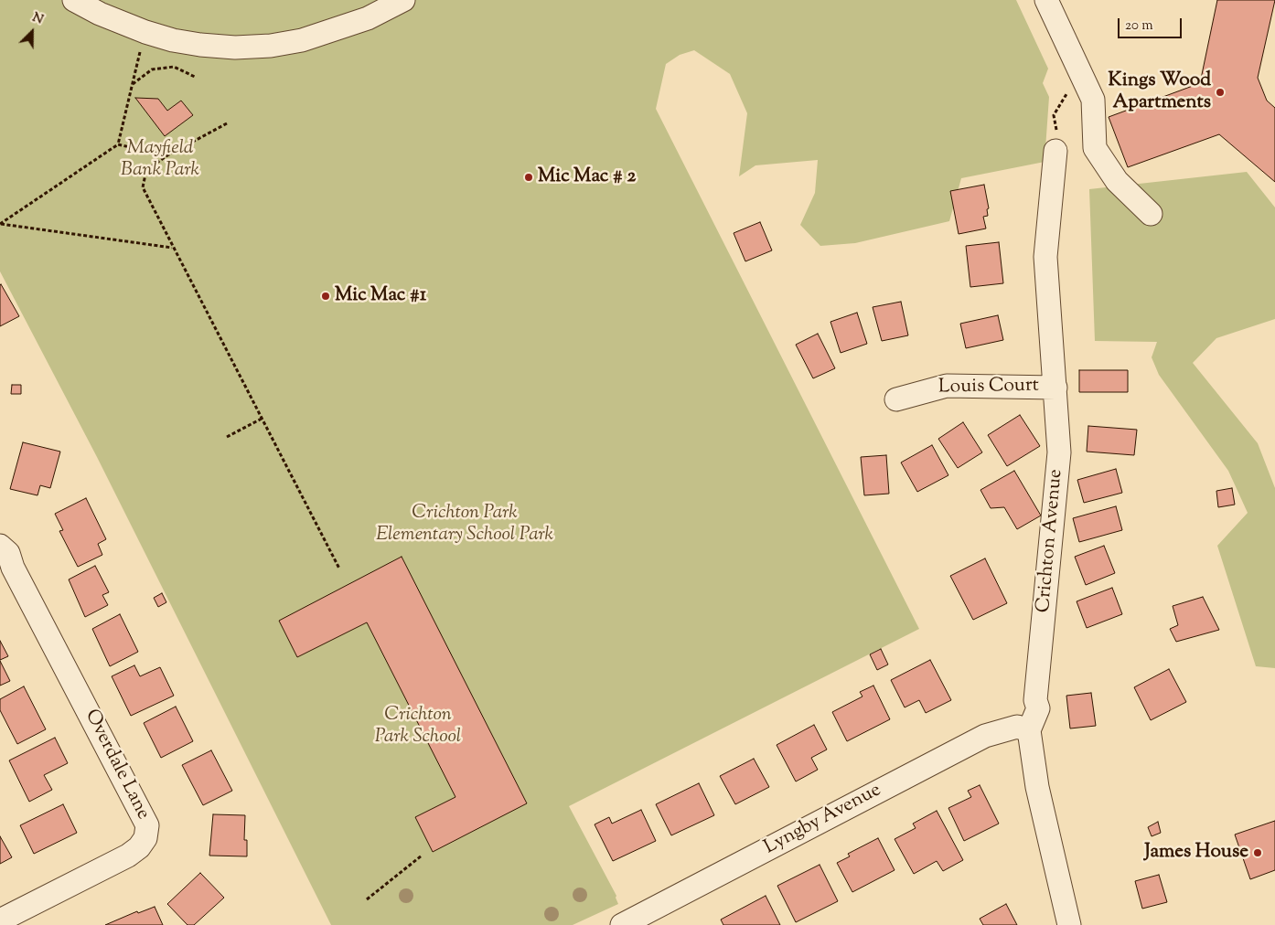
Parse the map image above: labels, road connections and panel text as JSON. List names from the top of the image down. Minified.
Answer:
{"streets":{"street":["Louis Court","Crichton Avenue","Overdale Lane","Lyngby Avenue"]},"crossings":[["Louis Court","Crichton Avenue"],["Crichton Avenue","Lyngby Avenue"]],"parks":["Mayfield Bank Park","Crichton Park Elementary School Park","Crichton Park School"],"places":["Kings Wood Apartments","Mic Mac # 2","Mic Mac #1","James House"],"scale_bar":"20 m","north":"top right"}
